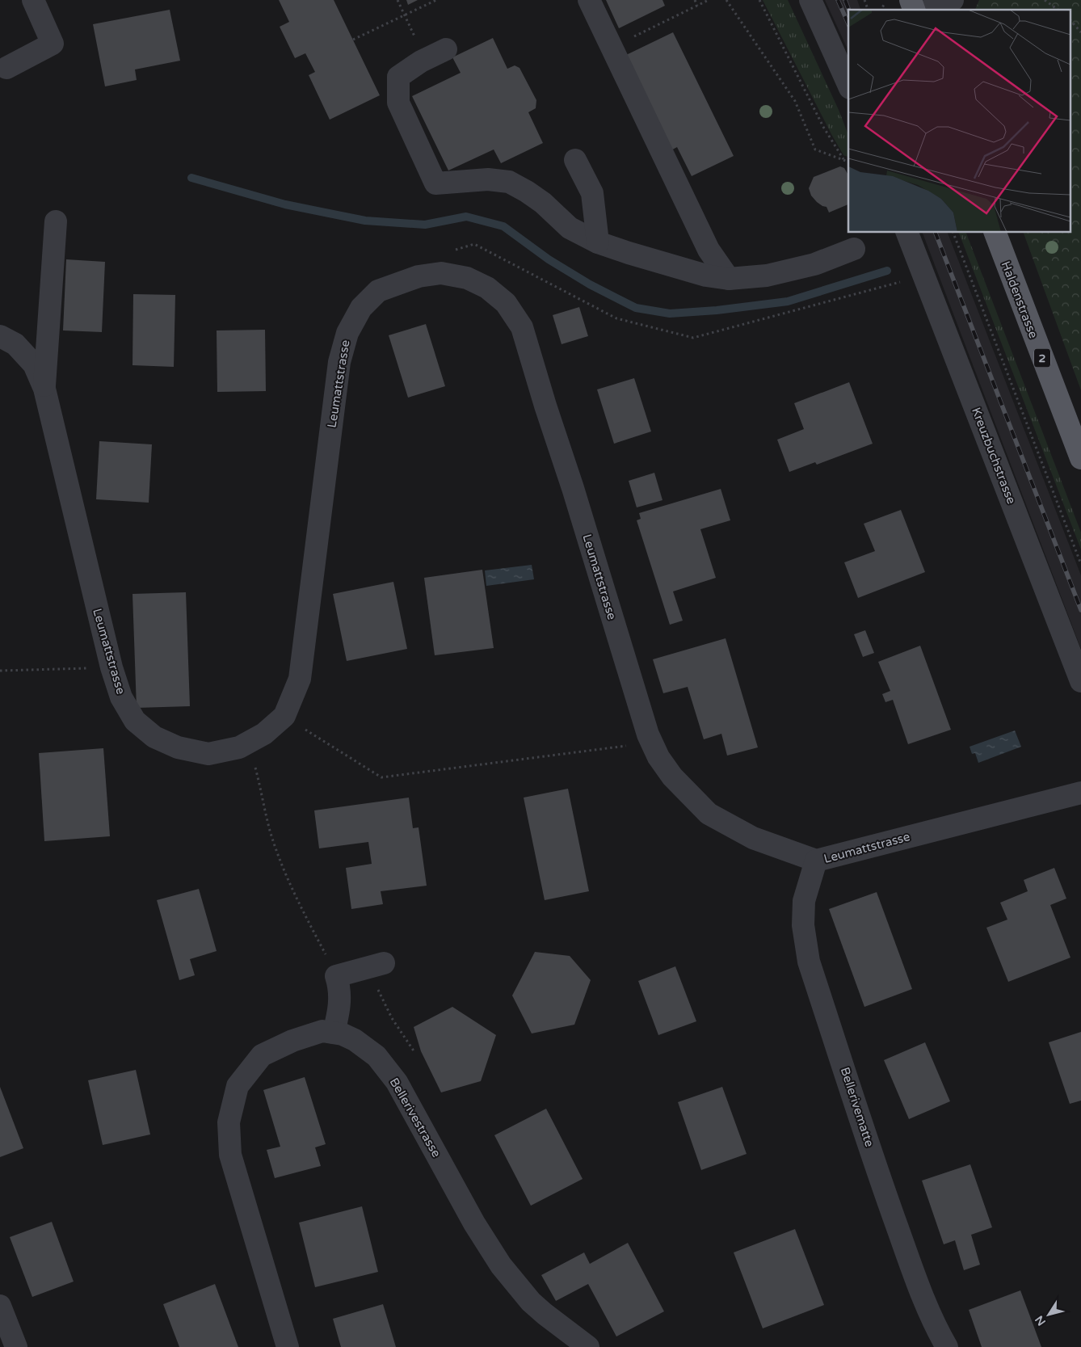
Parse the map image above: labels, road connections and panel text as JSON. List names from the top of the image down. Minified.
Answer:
{"streets":{"main road":["Haldenstrasse","2"],"street":["Leumattstrasse","Kreuzbuchstrasse","Bellerivematte","Bellerivestrasse"]},"crossings":[["Leumattstrasse","Bellerivematte"]],"north":"bottom left"}
